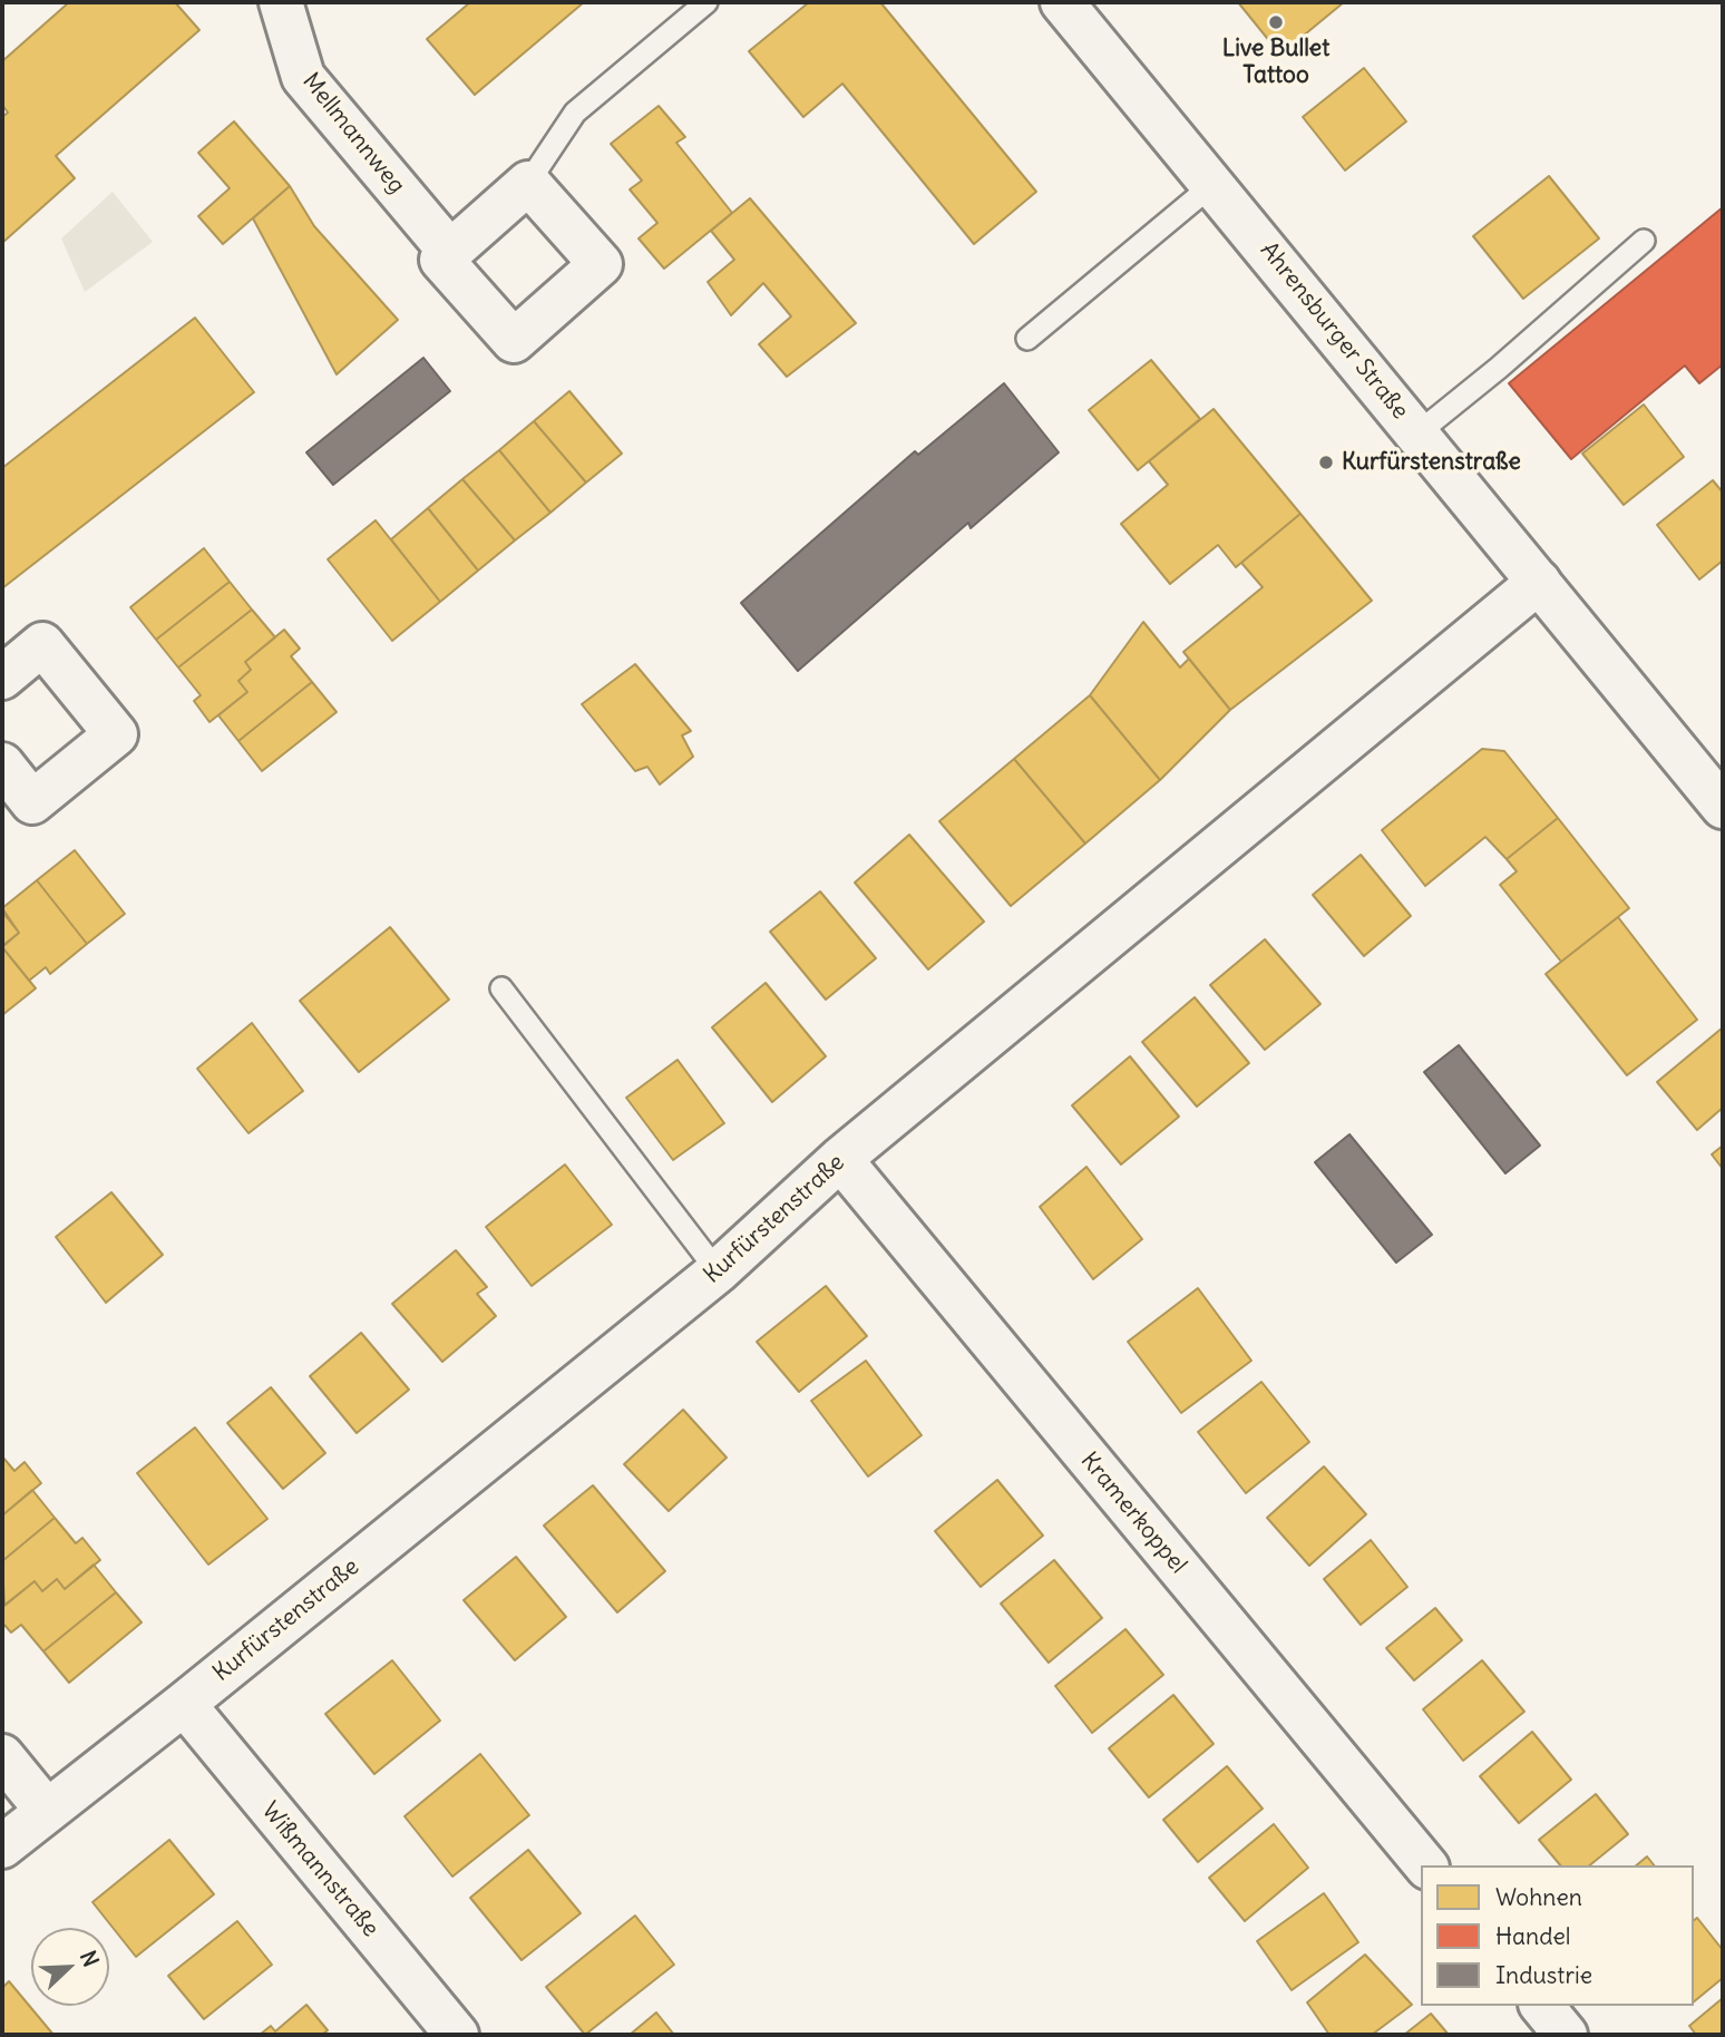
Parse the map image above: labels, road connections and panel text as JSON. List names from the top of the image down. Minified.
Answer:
{"streets":{"street":["Mellmannweg","Ahrensburger Straße","Kurfürstenstraße","Kramerkoppel","Wißmannstraße"]},"crossings":[["Ahrensburger Straße","Kurfürstenstraße"],["Kurfürstenstraße","Kramerkoppel"],["Kurfürstenstraße","Wißmannstraße"]],"places":["Live Bullet Tattoo","Kurfürstenstraße"],"legend":["Wohnen","Handel","Industrie"],"north":"top right"}
